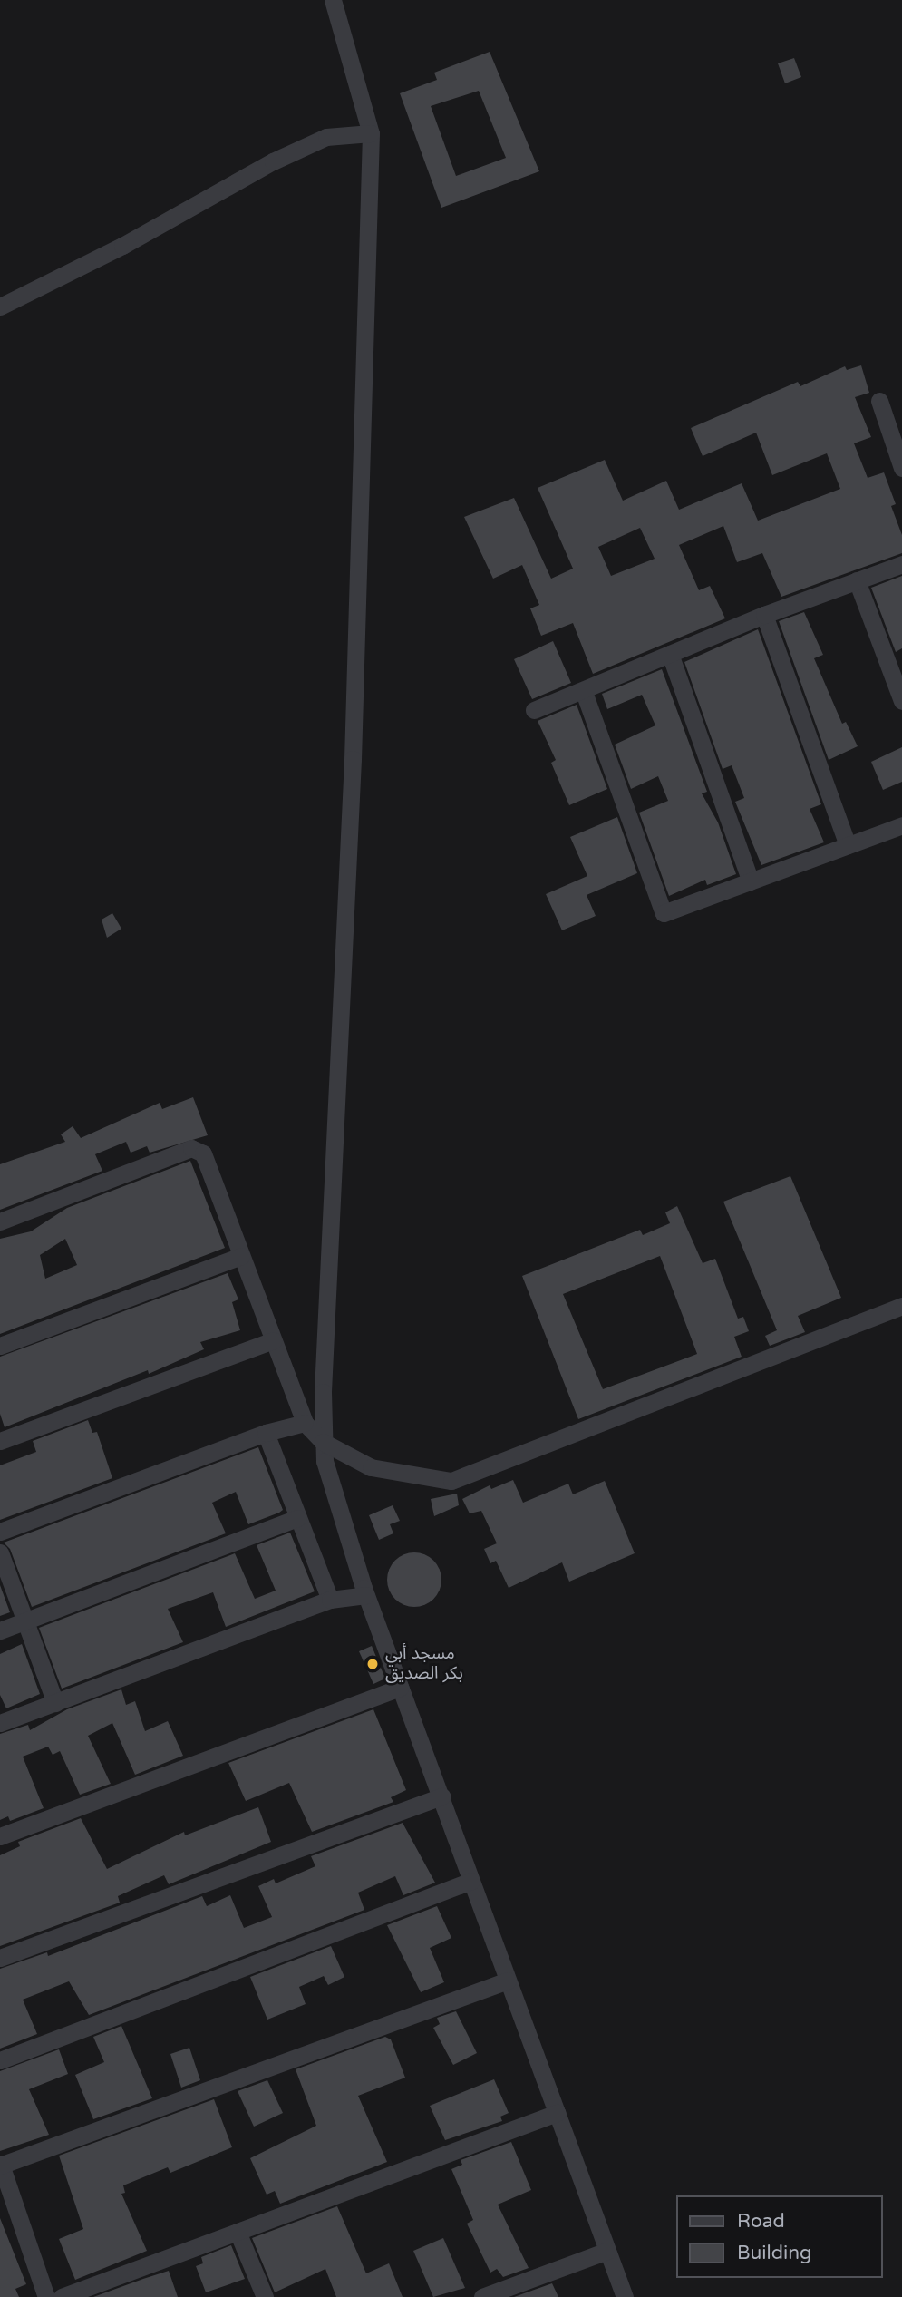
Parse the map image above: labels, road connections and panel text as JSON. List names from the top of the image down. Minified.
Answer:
{"places":["مسجد أبي بكر الصديق"],"legend":["Road","Building"]}
